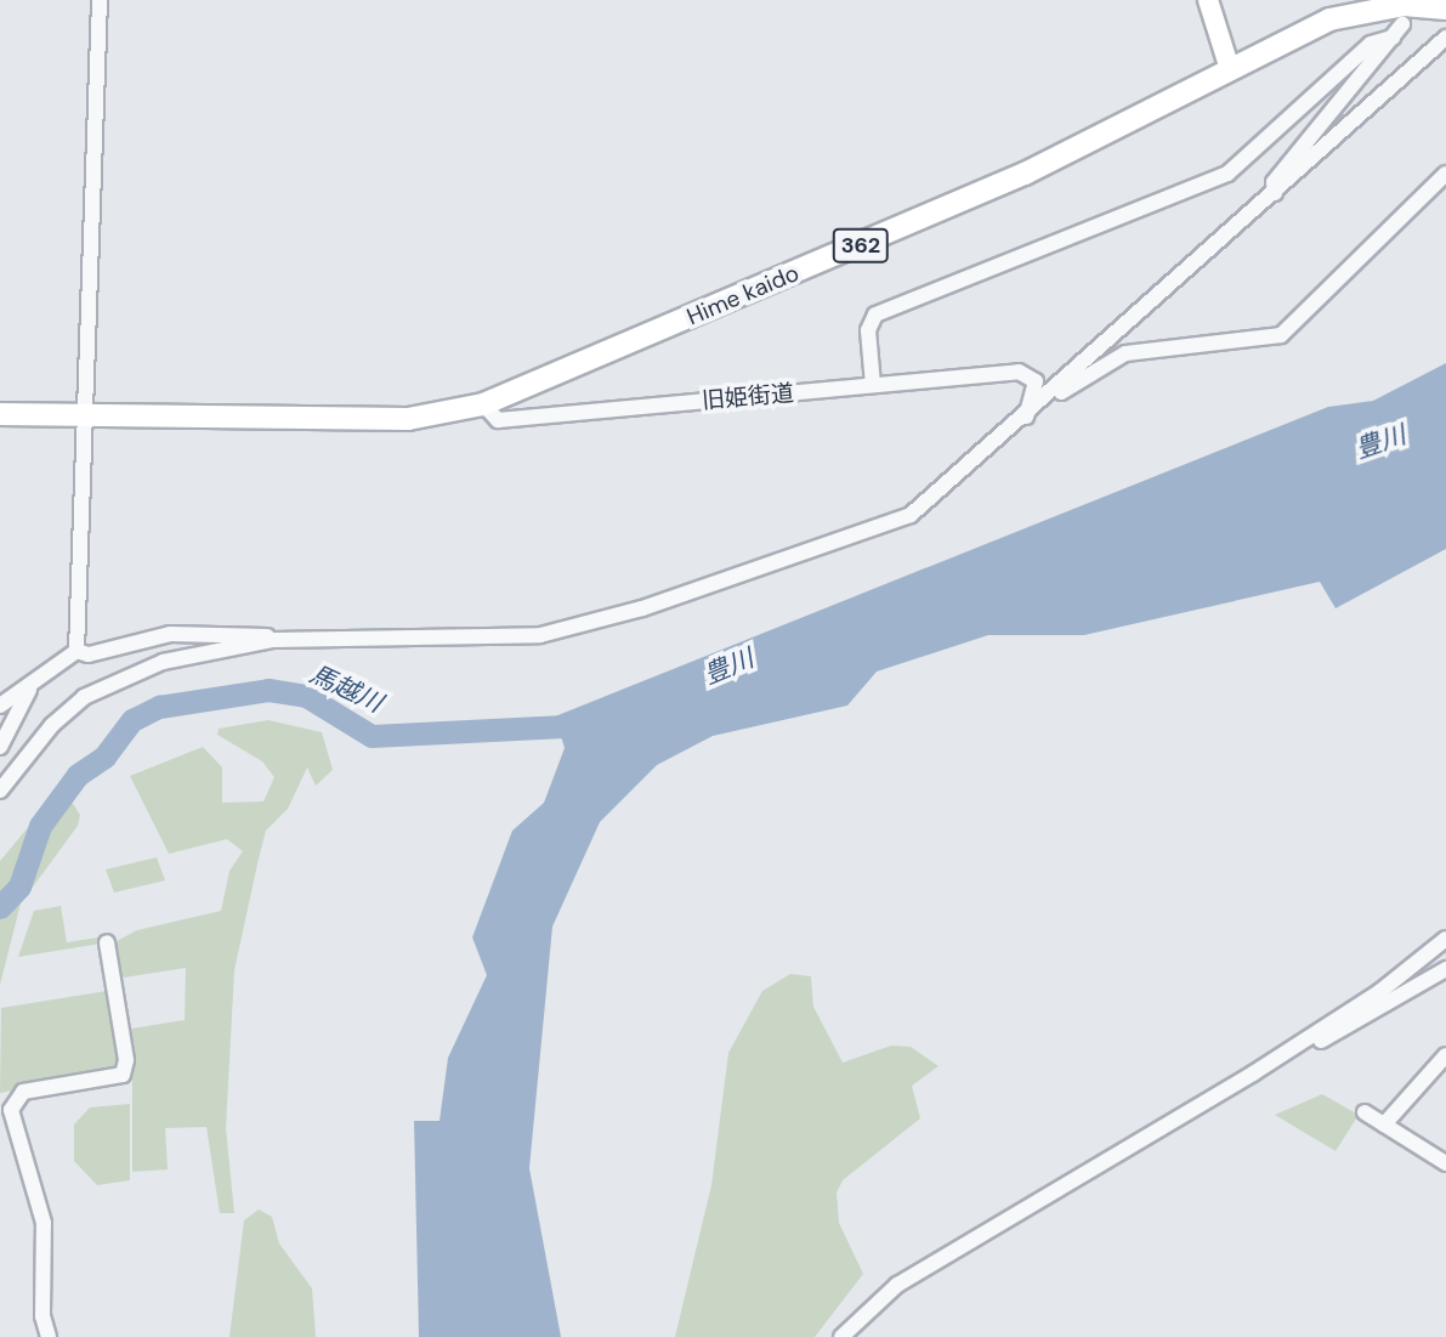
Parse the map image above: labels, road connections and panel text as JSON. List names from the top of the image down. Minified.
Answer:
{"streets":{"highway":["362","Hime kaido"],"street":["旧姫街道"]},"crossings":[["Hime kaido","旧姫街道"]],"water":["豊川","馬越川"]}
